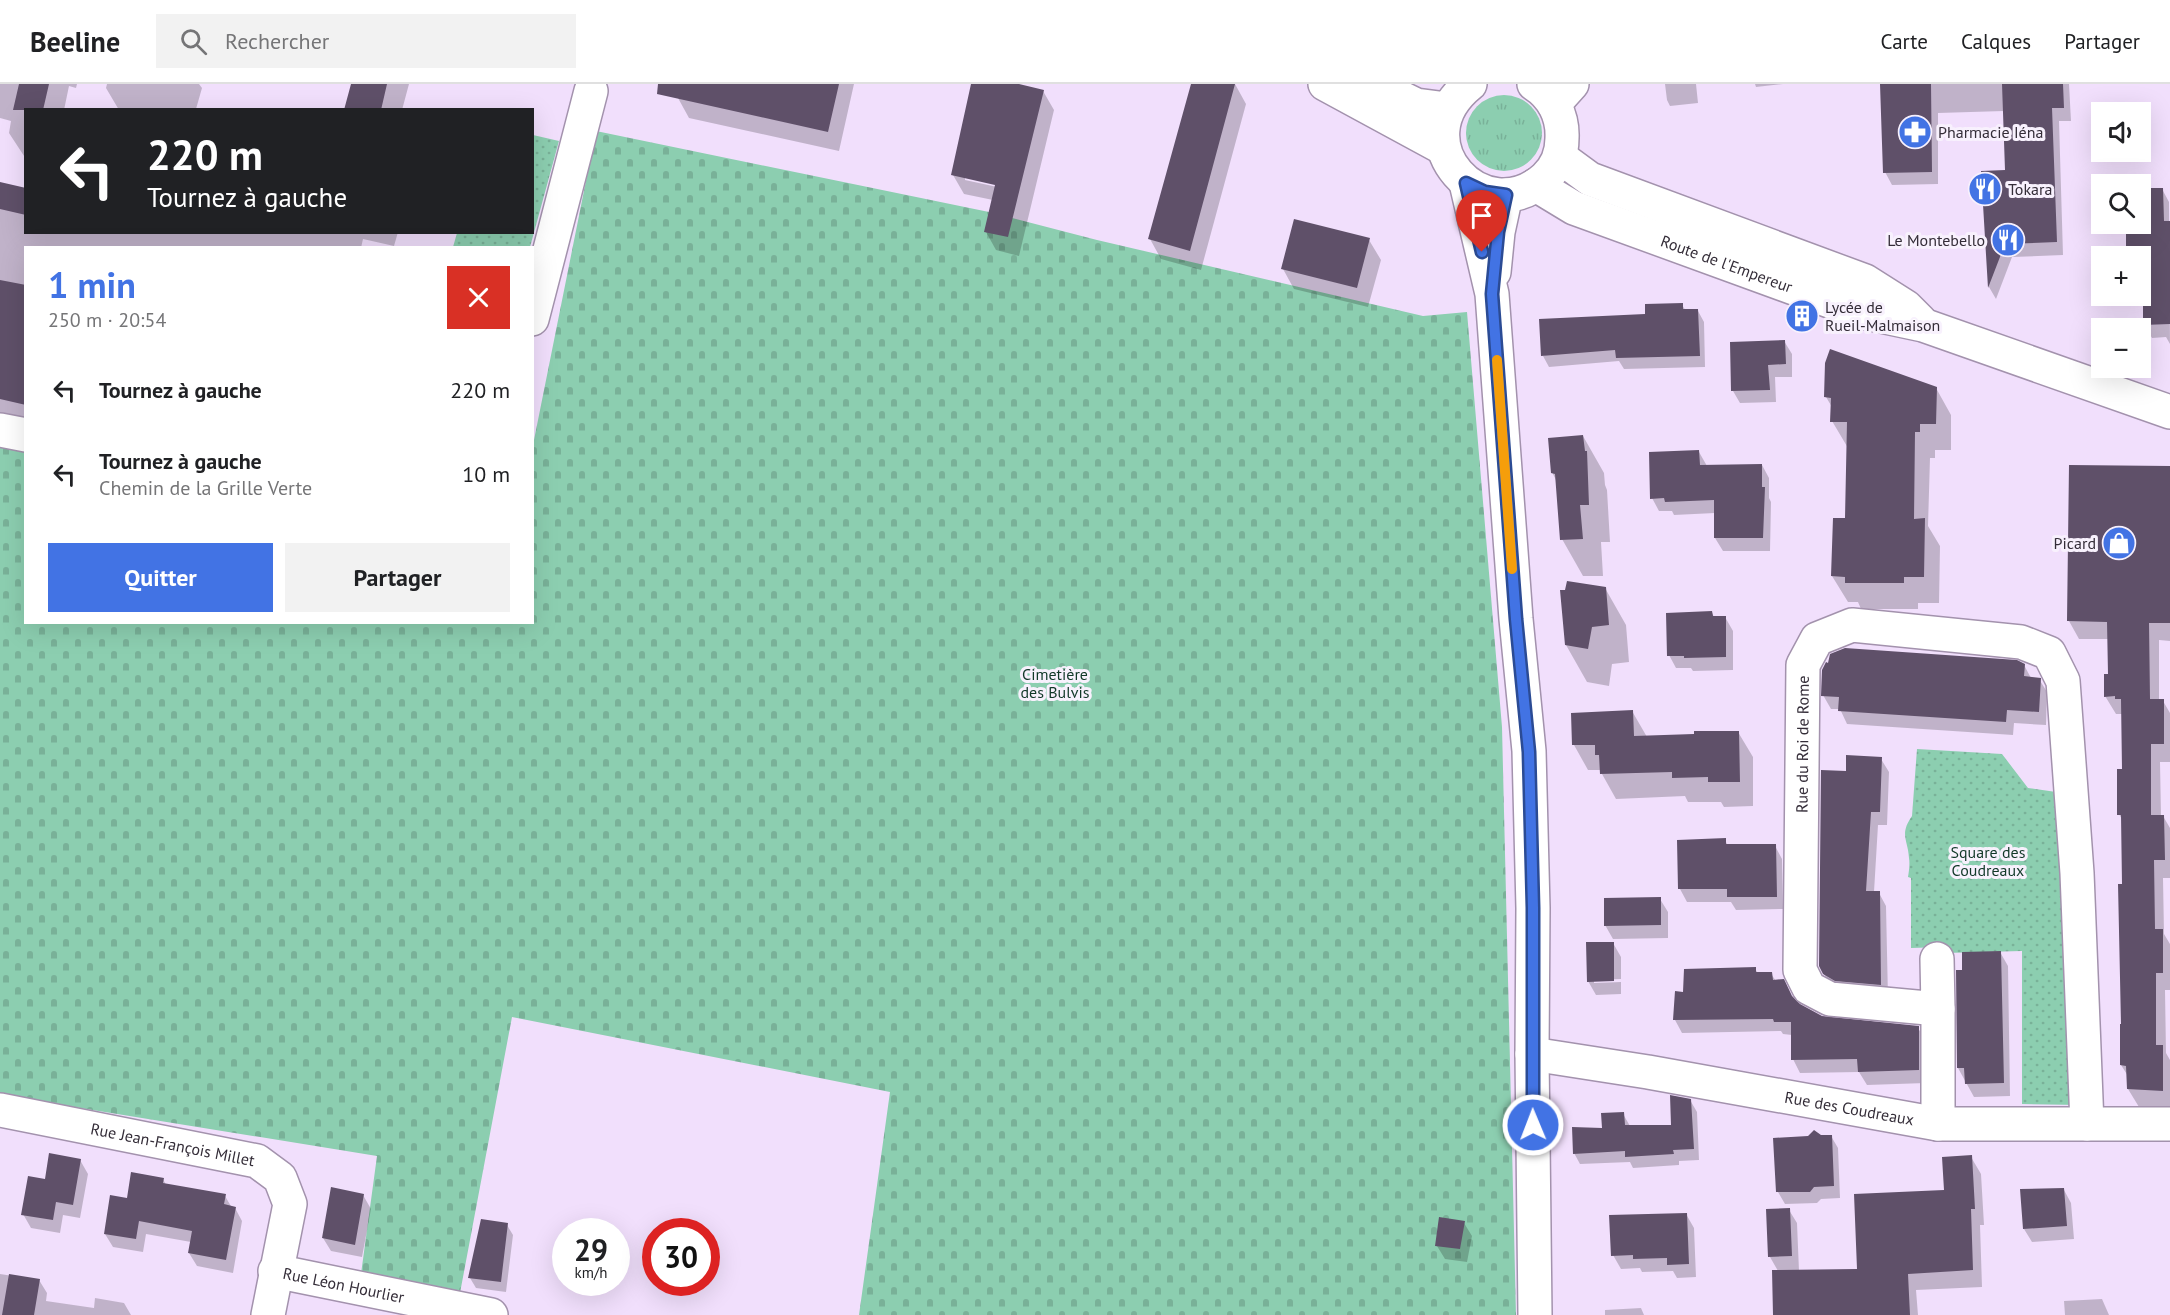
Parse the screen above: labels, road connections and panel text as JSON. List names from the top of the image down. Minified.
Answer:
{"streets":{"street":["Route de l'Empereur","Rue du Roi de Rome","Rue des Coudreaux","Rue Jean-François Millet","Rue Léon Hourlier"]},"crossings":[["Rue du Roi de Rome","Rue des Coudreaux"],["Rue Jean-François Millet","Rue Léon Hourlier"]],"parks":["Cimetière des Bulvis","Square des Coudreaux"],"places":{"pharmacy":["Pharmacie Iéna"],"restaurant":["Tokara","Le Montebello"],"building":["Lycée de Rueil-Malmaison"],"shop":["Picard"]},"page":{"header":"Beeline","search":"Rechercher","nav":["Carte","Calques","Partager"],"map_buttons":["+","−"],"turn":["220 m","Tournez à gauche"],"heading":["1 min","250 m · 20:54"],"list":[{"name":"Tournez à gauche","value":"220 m"},{"name":"Tournez à gauche","note":"Chemin de la Grille Verte","value":"10 m"}],"buttons":["Quitter","Partager"],"speed":"29 km/h","limit":"30"}}
